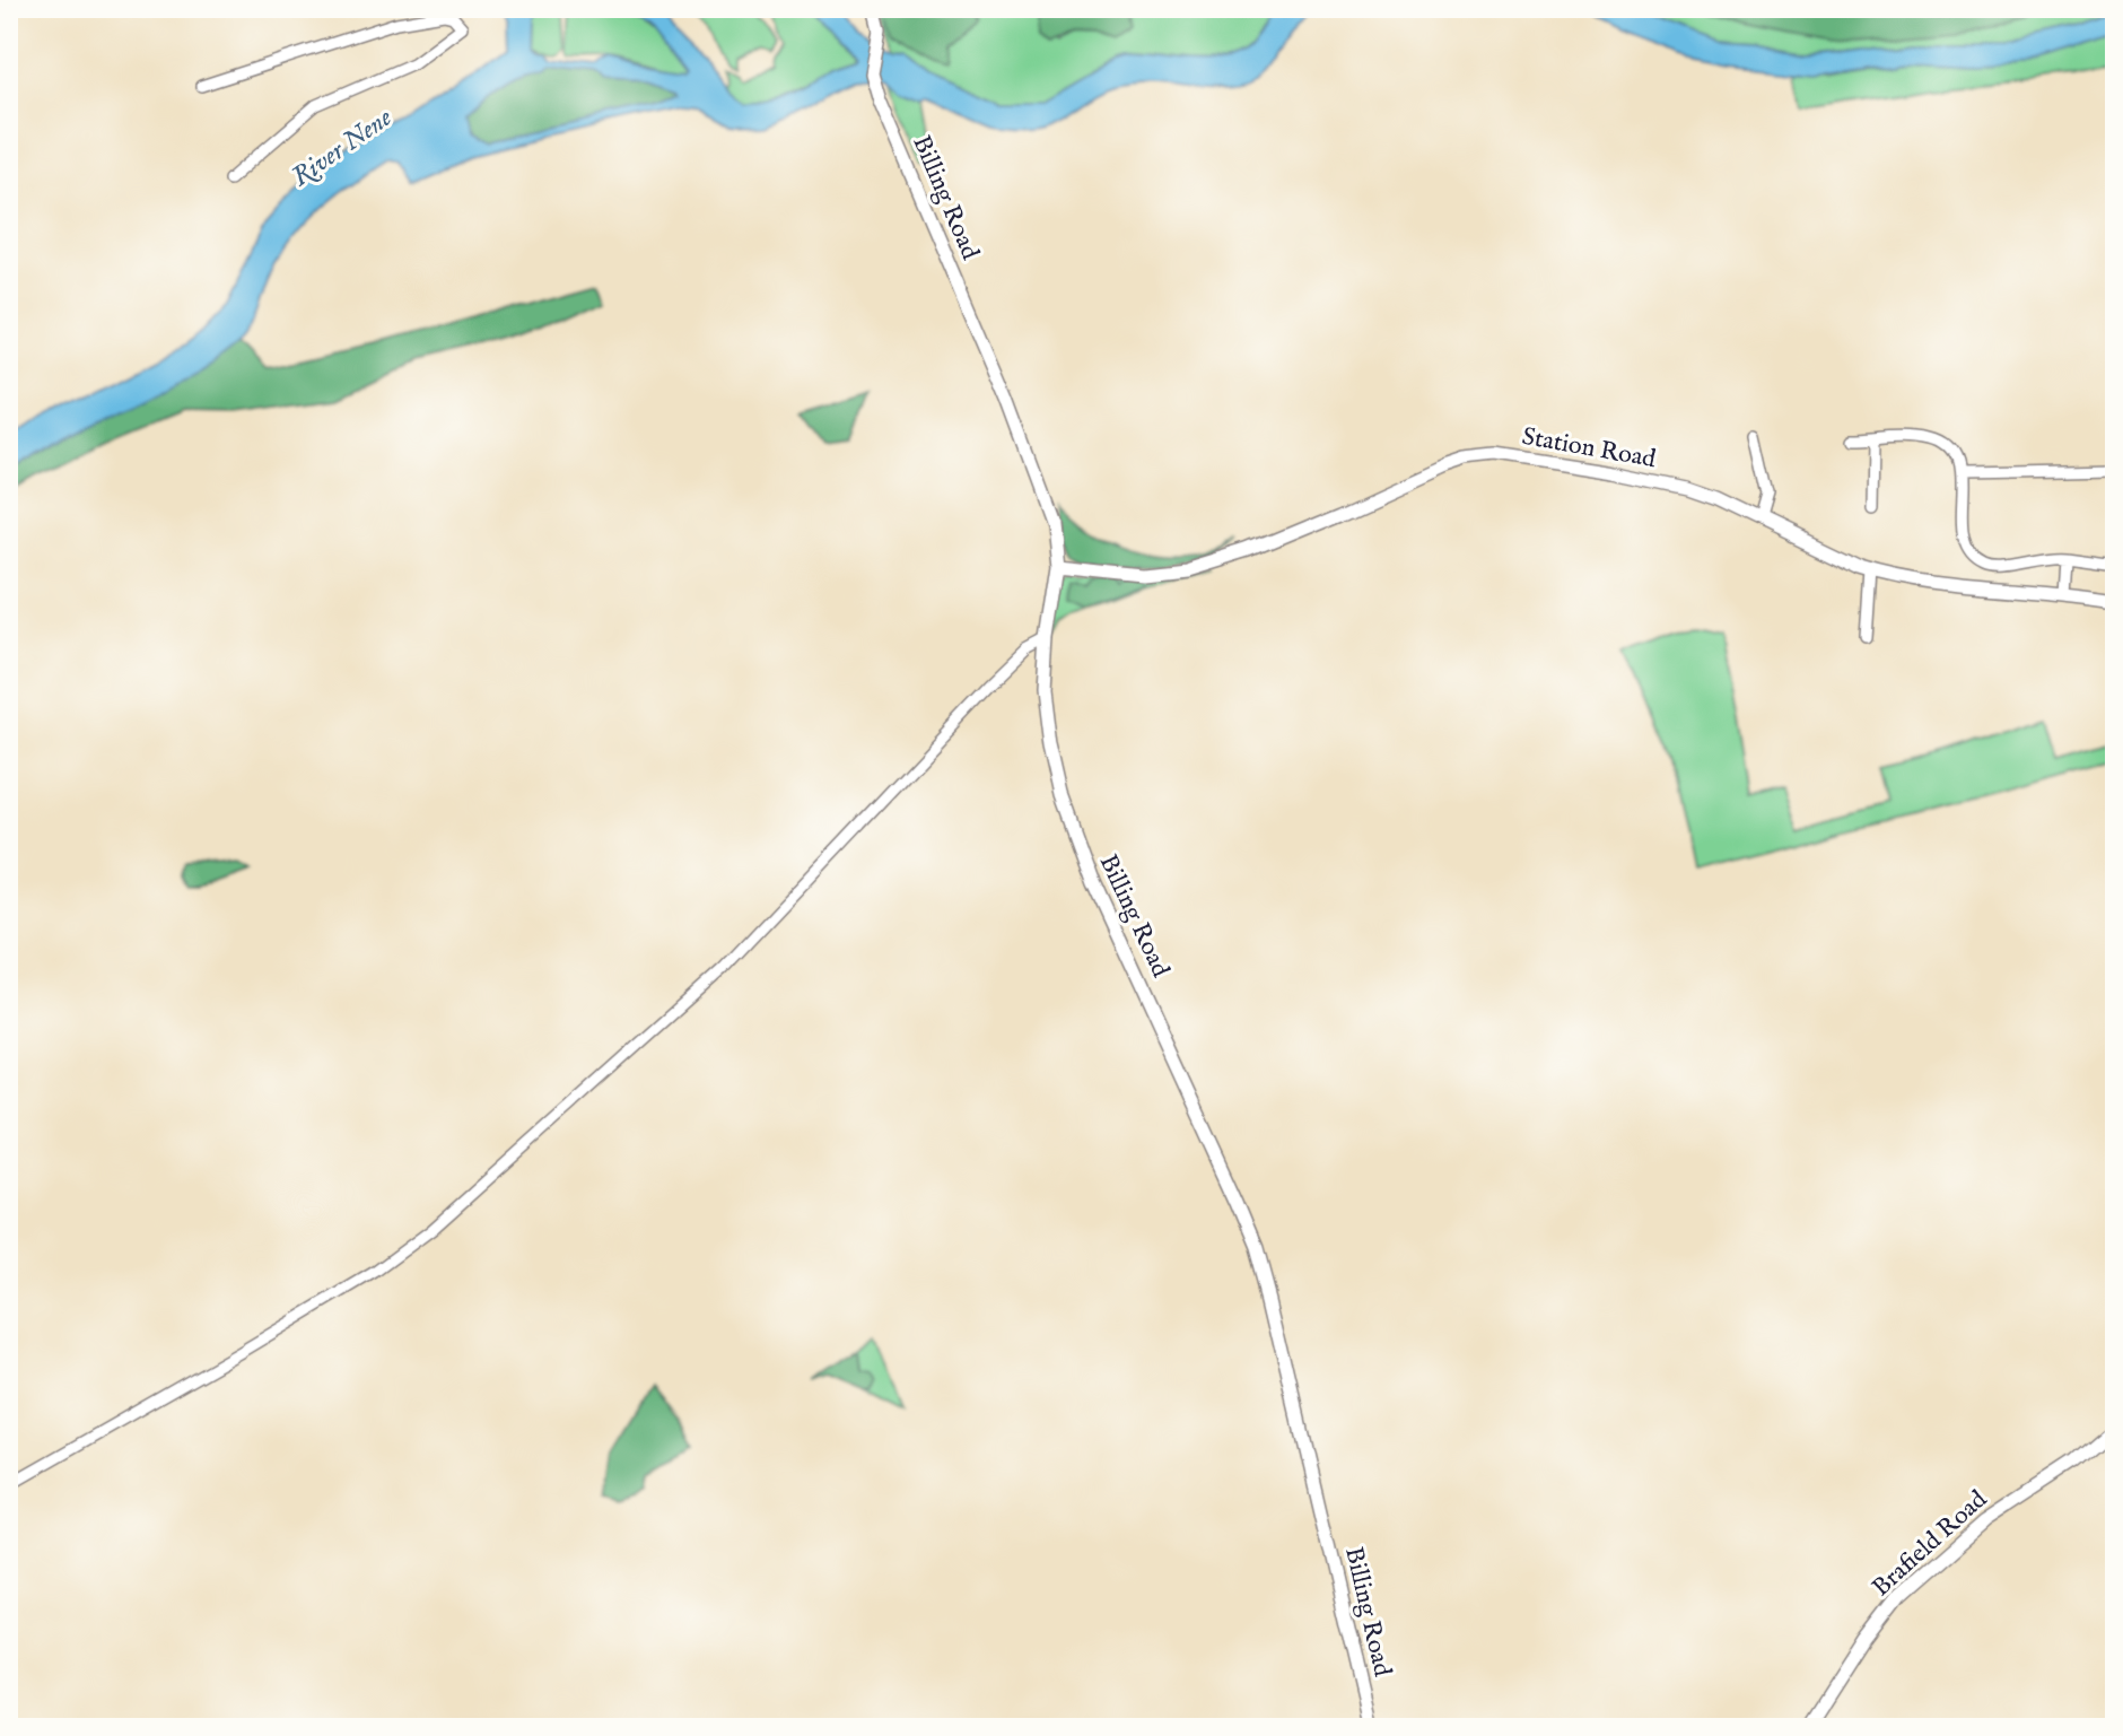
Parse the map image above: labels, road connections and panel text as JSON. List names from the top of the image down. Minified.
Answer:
{"streets":{"street":["Billing Road","Station Road","Brafield Road"]},"crossings":[["Billing Road","Station Road"]],"water":["River Nene"]}
